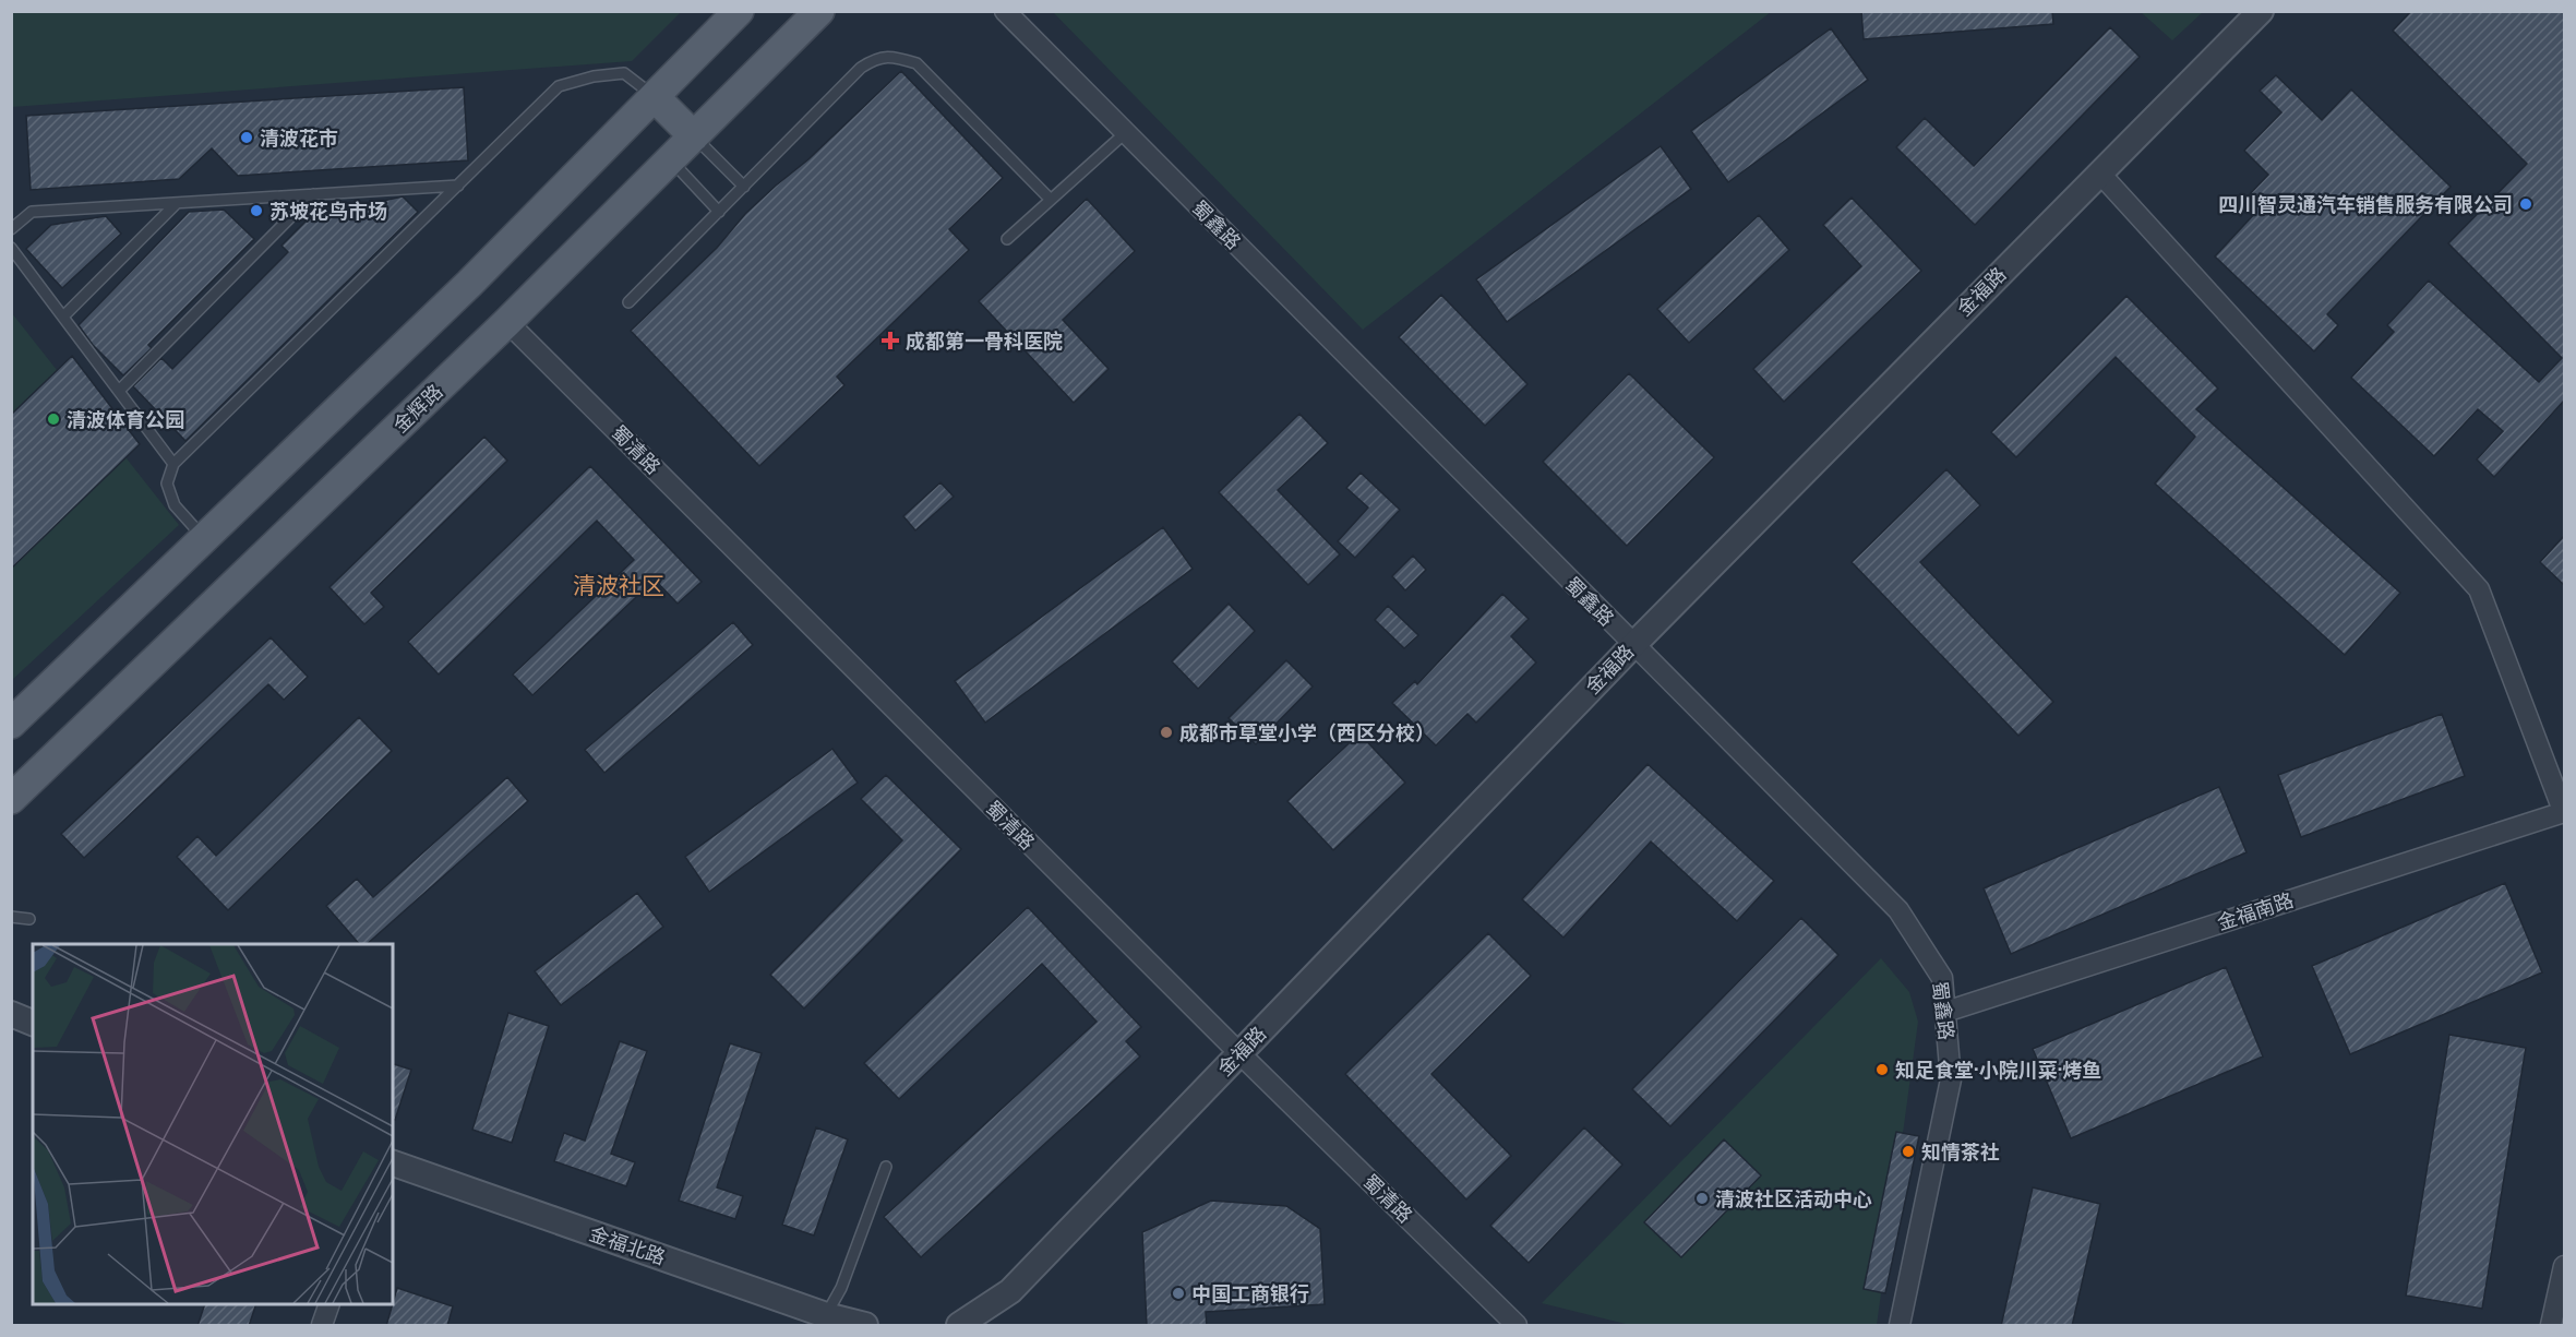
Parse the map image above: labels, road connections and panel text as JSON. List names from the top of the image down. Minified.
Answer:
{"streets":{"main road":["金辉路"],"street":["蜀鑫路","金福路","蜀清路","金福南路","金福北路"]},"crossings":[["蜀鑫路","金福路"],["蜀鑫路","金福南路"],["金福路","蜀清路"],["金辉路","蜀清路"]],"districts":["清波社区"],"places":{"other":["清波花市","四川智灵通汽车销售服务有限公司","苏坡花鸟市场","清波体育公园","成都市草堂小学（西区分校）","知足食堂·小院川菜·烤鱼","知情茶社","清波社区活动中心","中国工商银行"],"health":["成都第一骨科医院"]}}
